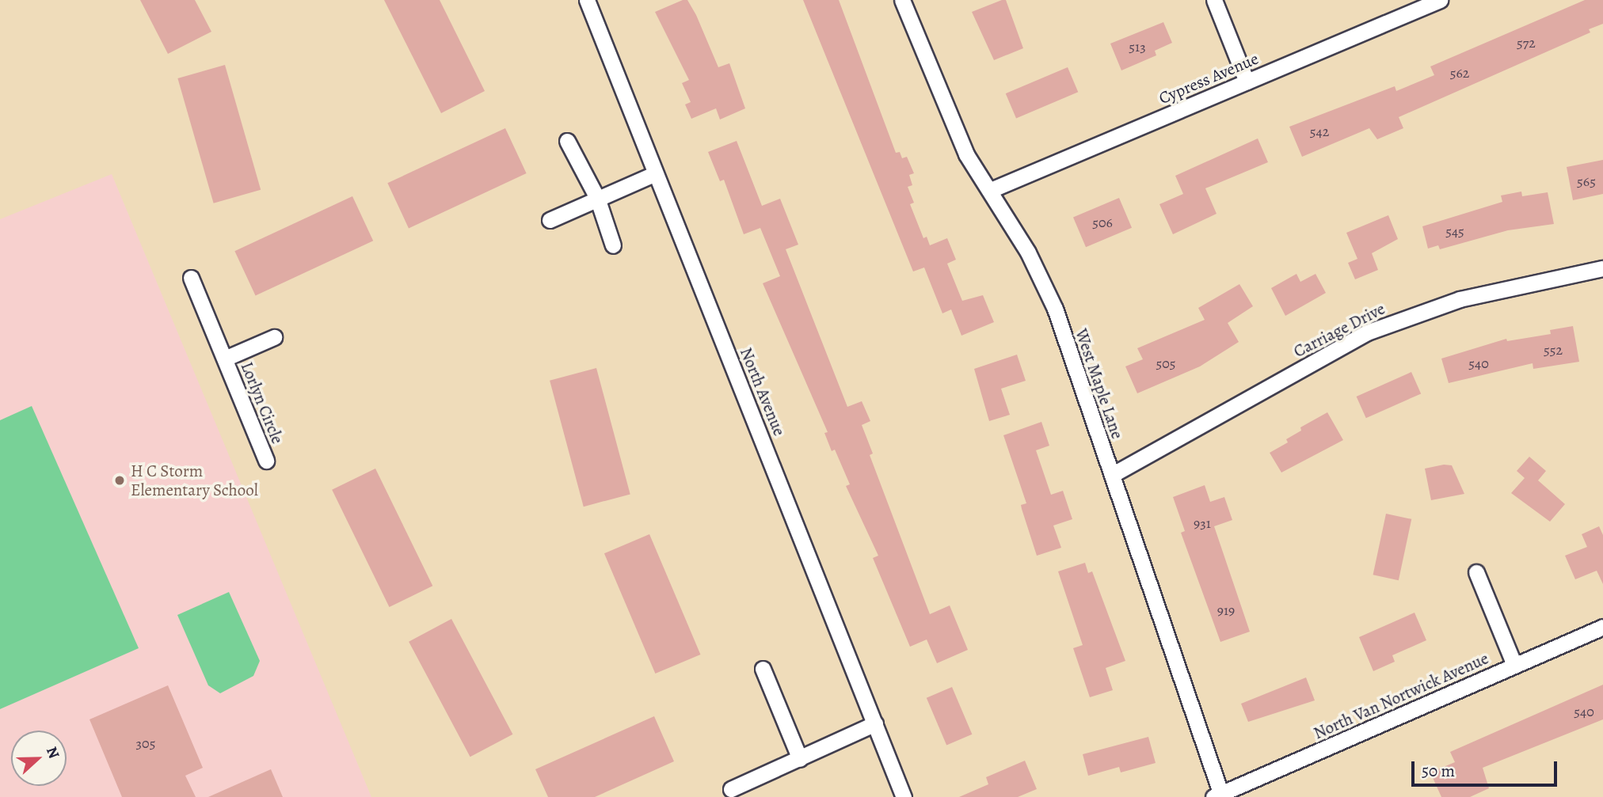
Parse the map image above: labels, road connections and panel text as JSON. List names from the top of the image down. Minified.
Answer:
{"streets":{"street":["Cypress Avenue","Carriage Drive","West Maple Lane","North Avenue","Lorlyn Circle","North Van Nortwick Avenue"]},"crossings":[["Cypress Avenue","West Maple Lane"],["Carriage Drive","West Maple Lane"],["West Maple Lane","North Van Nortwick Avenue"]],"places":["H C Storm Elementary School"],"house_numbers":["572","513","562","542","565","506","545","552","505","540","931","919","540","305"],"scale_bar":"50 m","north":"right"}
